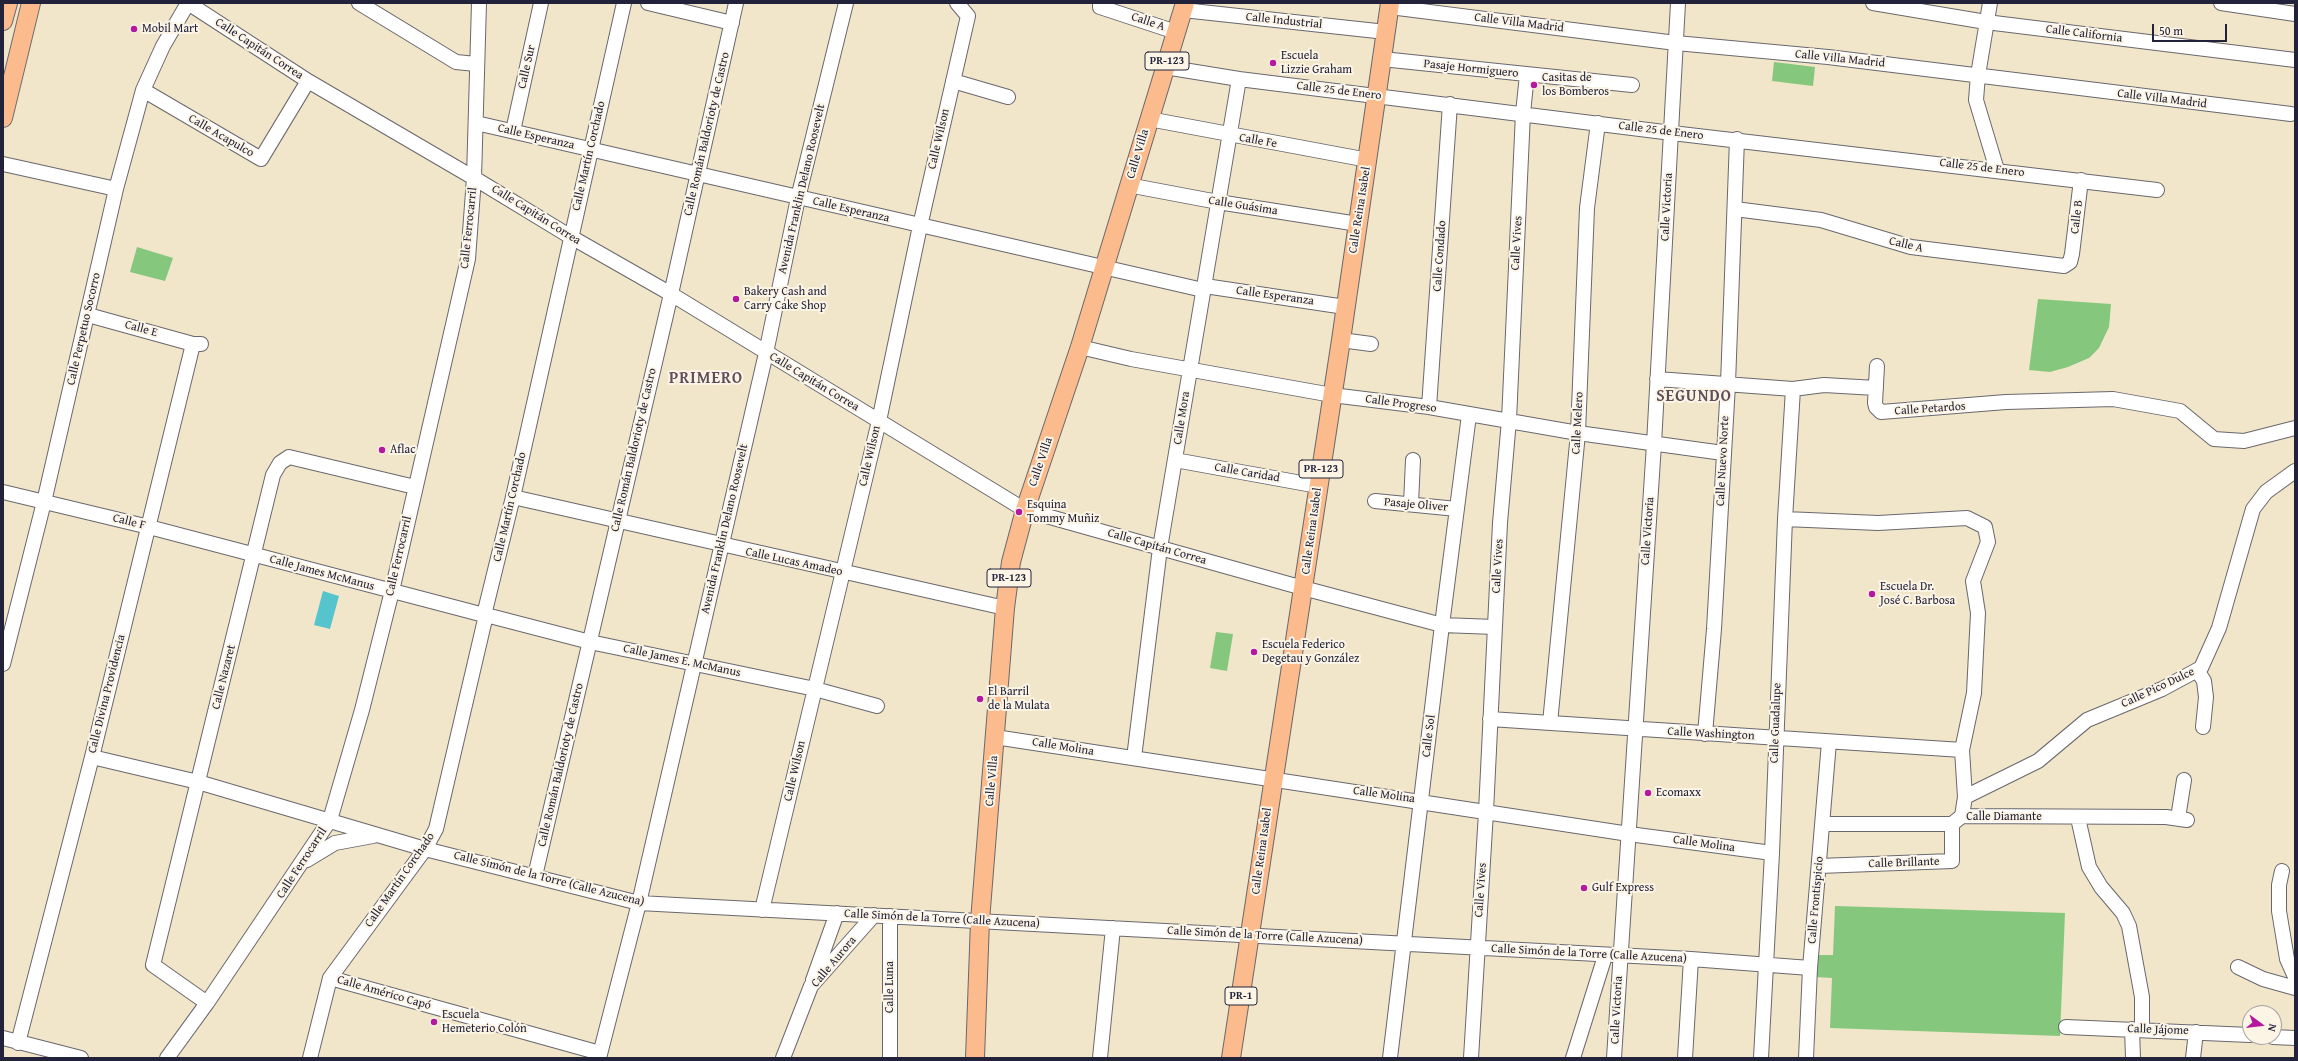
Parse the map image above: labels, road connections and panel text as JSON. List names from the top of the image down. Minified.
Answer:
{"streets":{"main road":["PR-123","Calle Villa","Calle Reina Isabel","PR-1"],"street":["Calle Industrial","Calle A","Calle Villa Madrid","Calle California","Calle Capitán Correa","Calle Sur","Pasaje Hormiguero","Calle 25 de Enero","Calle Román Baldorioty de Castro","Calle Acapulco","Calle Esperanza","Calle Wilson","Calle Fe","Calle Martín Corchado","Avenida Franklin Delano Roosevelt","Calle Guásima","Calle Victoria","Calle B","Calle Ferrocarril","Calle Vives","Calle Condado","Calle Perpetuo Socorro","Calle E","Calle Progreso","Calle Petardos","Calle Mora","Calle Melero","Calle Nuevo Norte","Calle Caridad","Pasaje Oliver","Calle F","Calle Lucas Amadeo","Calle James McManus","Calle James E. McManus","Calle Nazaret","Calle Pico Dulce","Calle Divina Providencia","Calle Guadalupe","Calle Washington","Calle Sol","Calle Molina","Calle Diamante","Calle Brillante","Calle Simón de la Torre (Calle Azucena)","Calle Frontispicio","Calle Aurora","Calle Luna","Calle Américo Capó","Calle Jájome"]},"crossings":[["Calle Industrial","Calle Villa"],["Calle Industrial","Calle Reina Isabel"],["Calle A","Calle Villa"],["Calle A","Calle B"],["Calle A","Calle Nuevo Norte"],["Calle Villa Madrid","Calle Victoria"],["Calle Villa Madrid","Calle Reina Isabel"],["Calle Capitán Correa","Calle Román Baldorioty de Castro"],["Calle Capitán Correa","Calle Acapulco"],["Calle Capitán Correa","Calle Wilson"],["Calle Capitán Correa","Calle Villa"],["Calle Capitán Correa","Calle Martín Corchado"],["Calle Capitán Correa","Avenida Franklin Delano Roosevelt"],["Calle Capitán Correa","Calle Reina Isabel"],["Calle Capitán Correa","Calle Ferrocarril"],["Calle Capitán Correa","Calle Vives"],["Calle Capitán Correa","Calle Perpetuo Socorro"],["Calle Capitán Correa","Calle Mora"],["Calle Capitán Correa","Calle Sol"],["Calle Sur","Calle Esperanza"],["Pasaje Hormiguero","Calle Reina Isabel"],["Pasaje Hormiguero","Calle Vives"],["Calle 25 de Enero","Calle Villa"],["Calle 25 de Enero","Calle Victoria"],["Calle 25 de Enero","Calle Reina Isabel"],["Calle 25 de Enero","Calle B"],["Calle 25 de Enero","Calle Vives"],["Calle 25 de Enero","Calle Condado"],["Calle 25 de Enero","Calle Mora"],["Calle 25 de Enero","Calle Melero"],["Calle 25 de Enero","Calle Nuevo Norte"],["Calle Román Baldorioty de Castro","Calle Esperanza"],["Calle Román Baldorioty de Castro","Calle Lucas Amadeo"],["Calle Román Baldorioty de Castro","Calle James E. McManus"],["Calle Román Baldorioty de Castro","Calle Simón de la Torre (Calle Azucena)"],["Calle Acapulco","Calle Perpetuo Socorro"],["Calle Esperanza","Calle Wilson"],["Calle Esperanza","Calle Villa"],["Calle Esperanza","Calle Martín Corchado"],["Calle Esperanza","Avenida Franklin Delano Roosevelt"],["Calle Esperanza","Calle Reina Isabel"],["Calle Esperanza","Calle Ferrocarril"],["Calle Esperanza","Calle Mora"],["Calle Wilson","Calle Lucas Amadeo"],["Calle Wilson","Calle James E. McManus"],["Calle Wilson","Calle Simón de la Torre (Calle Azucena)"],["Calle Fe","Calle Villa"],["Calle Fe","Calle Reina Isabel"],["Calle Fe","Calle Mora"],["Calle Villa","Calle Guásima"],["Calle Villa","Calle Progreso"],["Calle Villa","Calle Lucas Amadeo"],["Calle Villa","Calle Molina"],["Calle Villa","Calle Simón de la Torre (Calle Azucena)"],["Calle Martín Corchado","Calle Lucas Amadeo"],["Calle Martín Corchado","Calle James McManus"],["Calle Martín Corchado","Calle James E. McManus"],["Calle Martín Corchado","Calle Simón de la Torre (Calle Azucena)"],["Calle Martín Corchado","Calle Américo Capó"],["Avenida Franklin Delano Roosevelt","Calle Lucas Amadeo"],["Avenida Franklin Delano Roosevelt","Calle James E. McManus"],["Avenida Franklin Delano Roosevelt","Calle Simón de la Torre (Calle Azucena)"],["Avenida Franklin Delano Roosevelt","Calle Américo Capó"],["Calle Guásima","Calle Reina Isabel"],["Calle Guásima","Calle Mora"],["Calle Victoria","Calle Progreso"],["Calle Victoria","Calle Washington"],["Calle Victoria","Calle Molina"],["Calle Victoria","Calle Simón de la Torre (Calle Azucena)"],["Calle Reina Isabel","Calle Progreso"],["Calle Reina Isabel","Calle Caridad"],["Calle Reina Isabel","Calle Molina"],["Calle Reina Isabel","Calle Simón de la Torre (Calle Azucena)"],["Calle Ferrocarril","Calle James McManus"],["Calle Ferrocarril","Calle Nazaret"],["Calle Ferrocarril","Calle Simón de la Torre (Calle Azucena)"],["Calle Vives","Calle Progreso"],["Calle Vives","Calle Washington"],["Calle Vives","Calle Molina"],["Calle Vives","Calle Simón de la Torre (Calle Azucena)"],["Calle Condado","Calle Progreso"],["Calle Perpetuo Socorro","Calle E"],["Calle Perpetuo Socorro","Calle F"],["Calle E","Calle Divina Providencia"],["Calle Progreso","Calle Mora"],["Calle Progreso","Calle Melero"],["Calle Progreso","Calle Nuevo Norte"],["Calle Progreso","Calle Sol"],["Calle Mora","Calle Caridad"],["Calle Mora","Calle Molina"],["Calle Melero","Calle Washington"],["Calle Nuevo Norte","Calle Washington"],["Pasaje Oliver","Calle Sol"],["Calle F","Calle James McManus"],["Calle F","Calle Nazaret"],["Calle F","Calle Divina Providencia"],["Calle James McManus","Calle James E. McManus"],["Calle James McManus","Calle Nazaret"],["Calle Nazaret","Calle Simón de la Torre (Calle Azucena)"],["Calle Divina Providencia","Calle Simón de la Torre (Calle Azucena)"],["Calle Guadalupe","Calle Washington"],["Calle Guadalupe","Calle Molina"],["Calle Guadalupe","Calle Simón de la Torre (Calle Azucena)"],["Calle Washington","Calle Frontispicio"],["Calle Sol","Calle Molina"],["Calle Sol","Calle Simón de la Torre (Calle Azucena)"],["Calle Diamante","Calle Brillante"],["Calle Diamante","Calle Frontispicio"],["Calle Brillante","Calle Frontispicio"],["Calle Simón de la Torre (Calle Azucena)","Calle Frontispicio"],["Calle Simón de la Torre (Calle Azucena)","Calle Aurora"],["Calle Simón de la Torre (Calle Azucena)","Calle Luna"]],"districts":["PRIMERO","SEGUNDO"],"places":["Mobil Mart","Escuela Lizzie Graham","Casitas de los Bomberos","Bakery Cash and Carry Cake Shop","Aflac","Esquina Tommy Muñiz","Escuela Dr. José C. Barbosa","Escuela Federico Degetau y González","El Barril de la Mulata","Ecomaxx","Gulf Express","Escuela Hemeterio Colón"],"scale_bar":"50 m","north":"right"}
